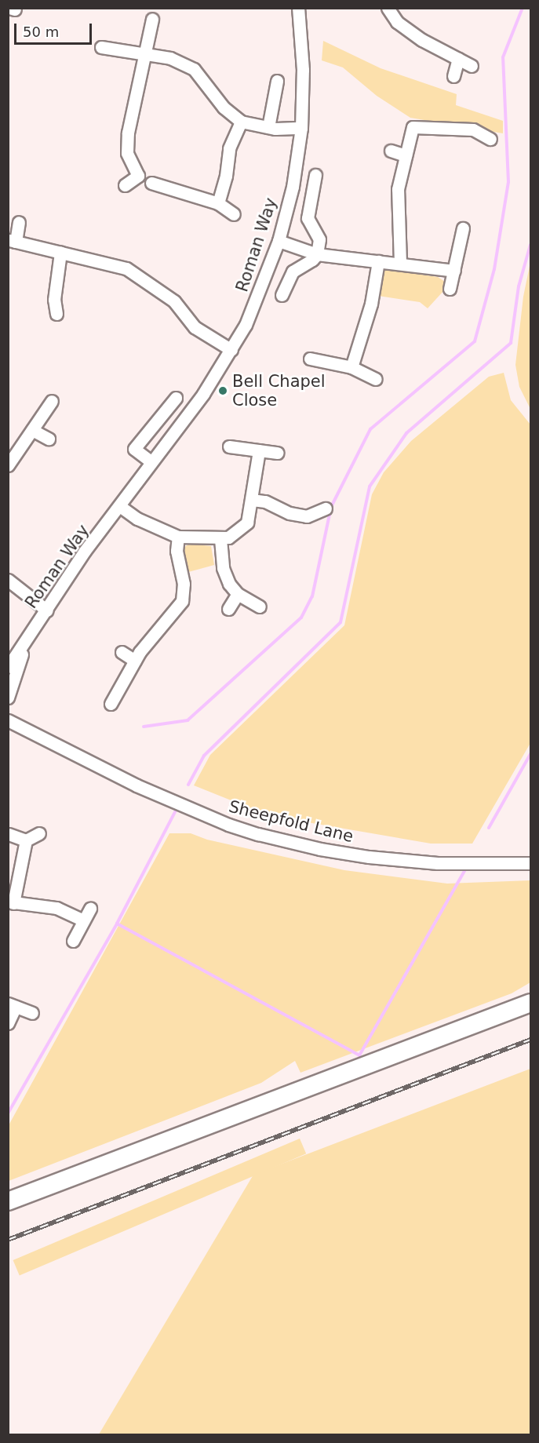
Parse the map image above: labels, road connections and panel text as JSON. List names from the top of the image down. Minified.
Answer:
{"streets":{"street":["Roman Way","Sheepfold Lane"]},"places":["Bell Chapel Close"],"scale_bar":"50 m"}
